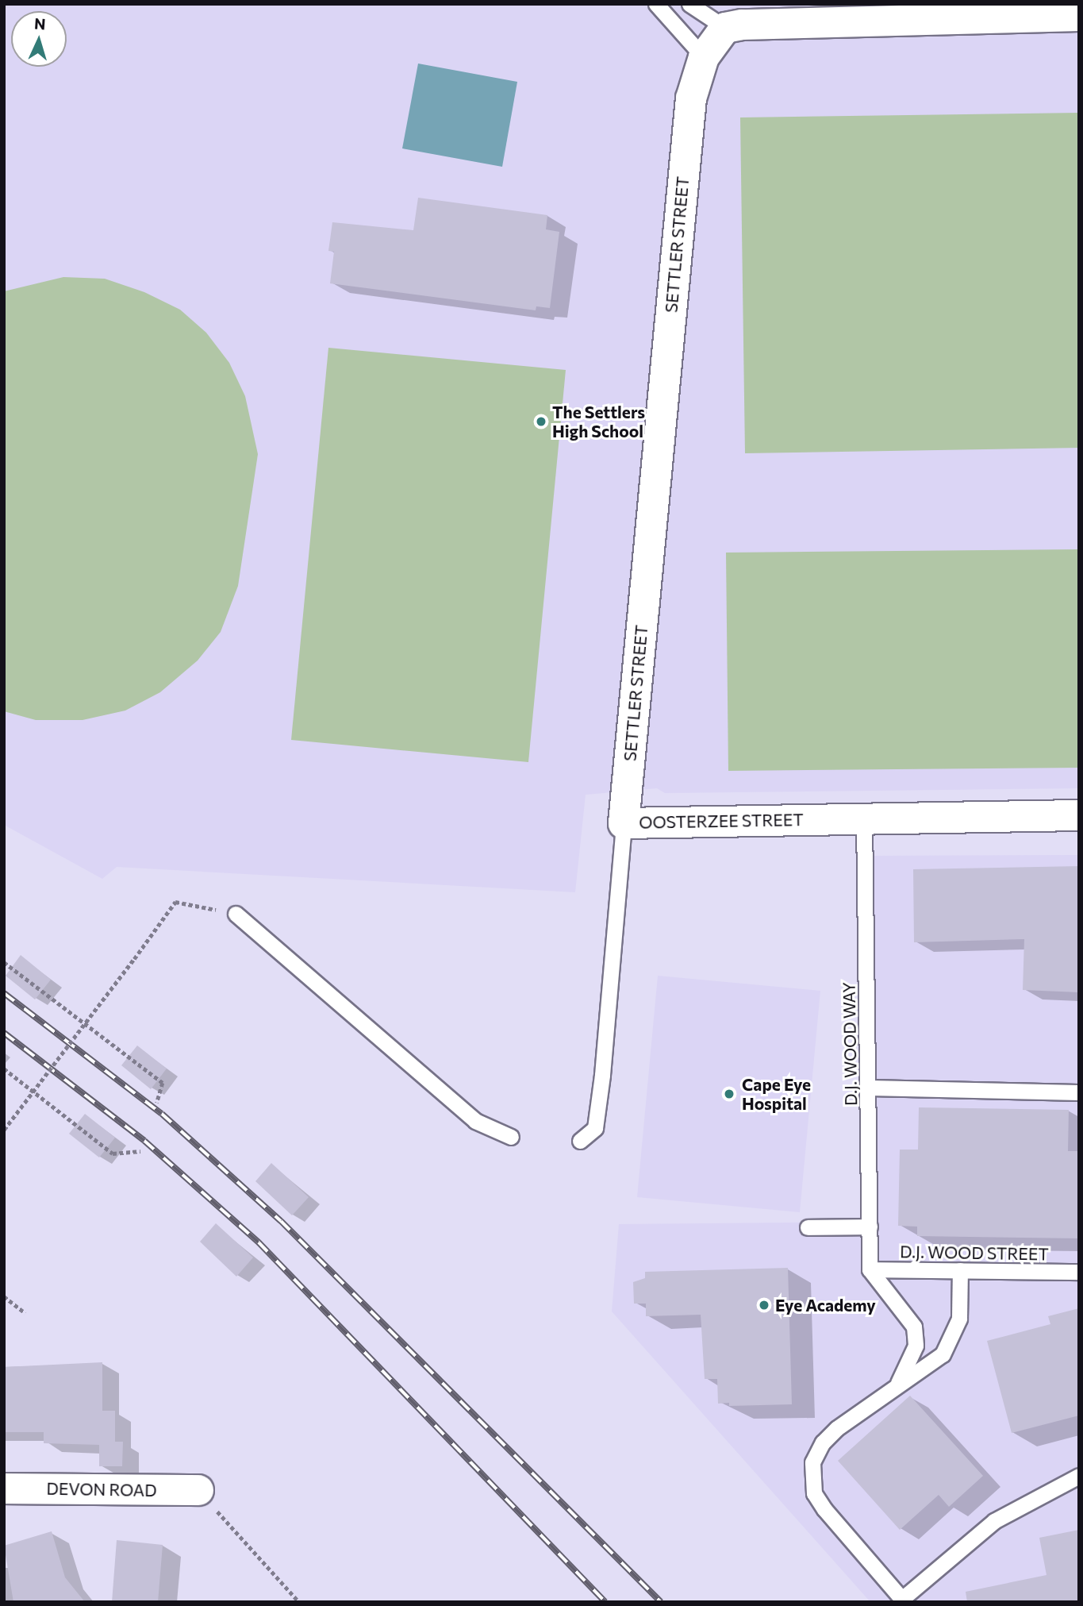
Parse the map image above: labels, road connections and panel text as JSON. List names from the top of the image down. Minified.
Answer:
{"streets":{"street":["SETTLER STREET","OOSTERZEE STREET","DEVON ROAD"],"lane":["D.J. WOOD WAY","D.J. WOOD STREET"]},"crossings":[["SETTLER STREET","OOSTERZEE STREET"],["OOSTERZEE STREET","D.J. WOOD WAY"],["D.J. WOOD WAY","D.J. WOOD STREET"]],"places":["The Settlers High School","Cape Eye Hospital","Eye Academy"],"north":"top"}
